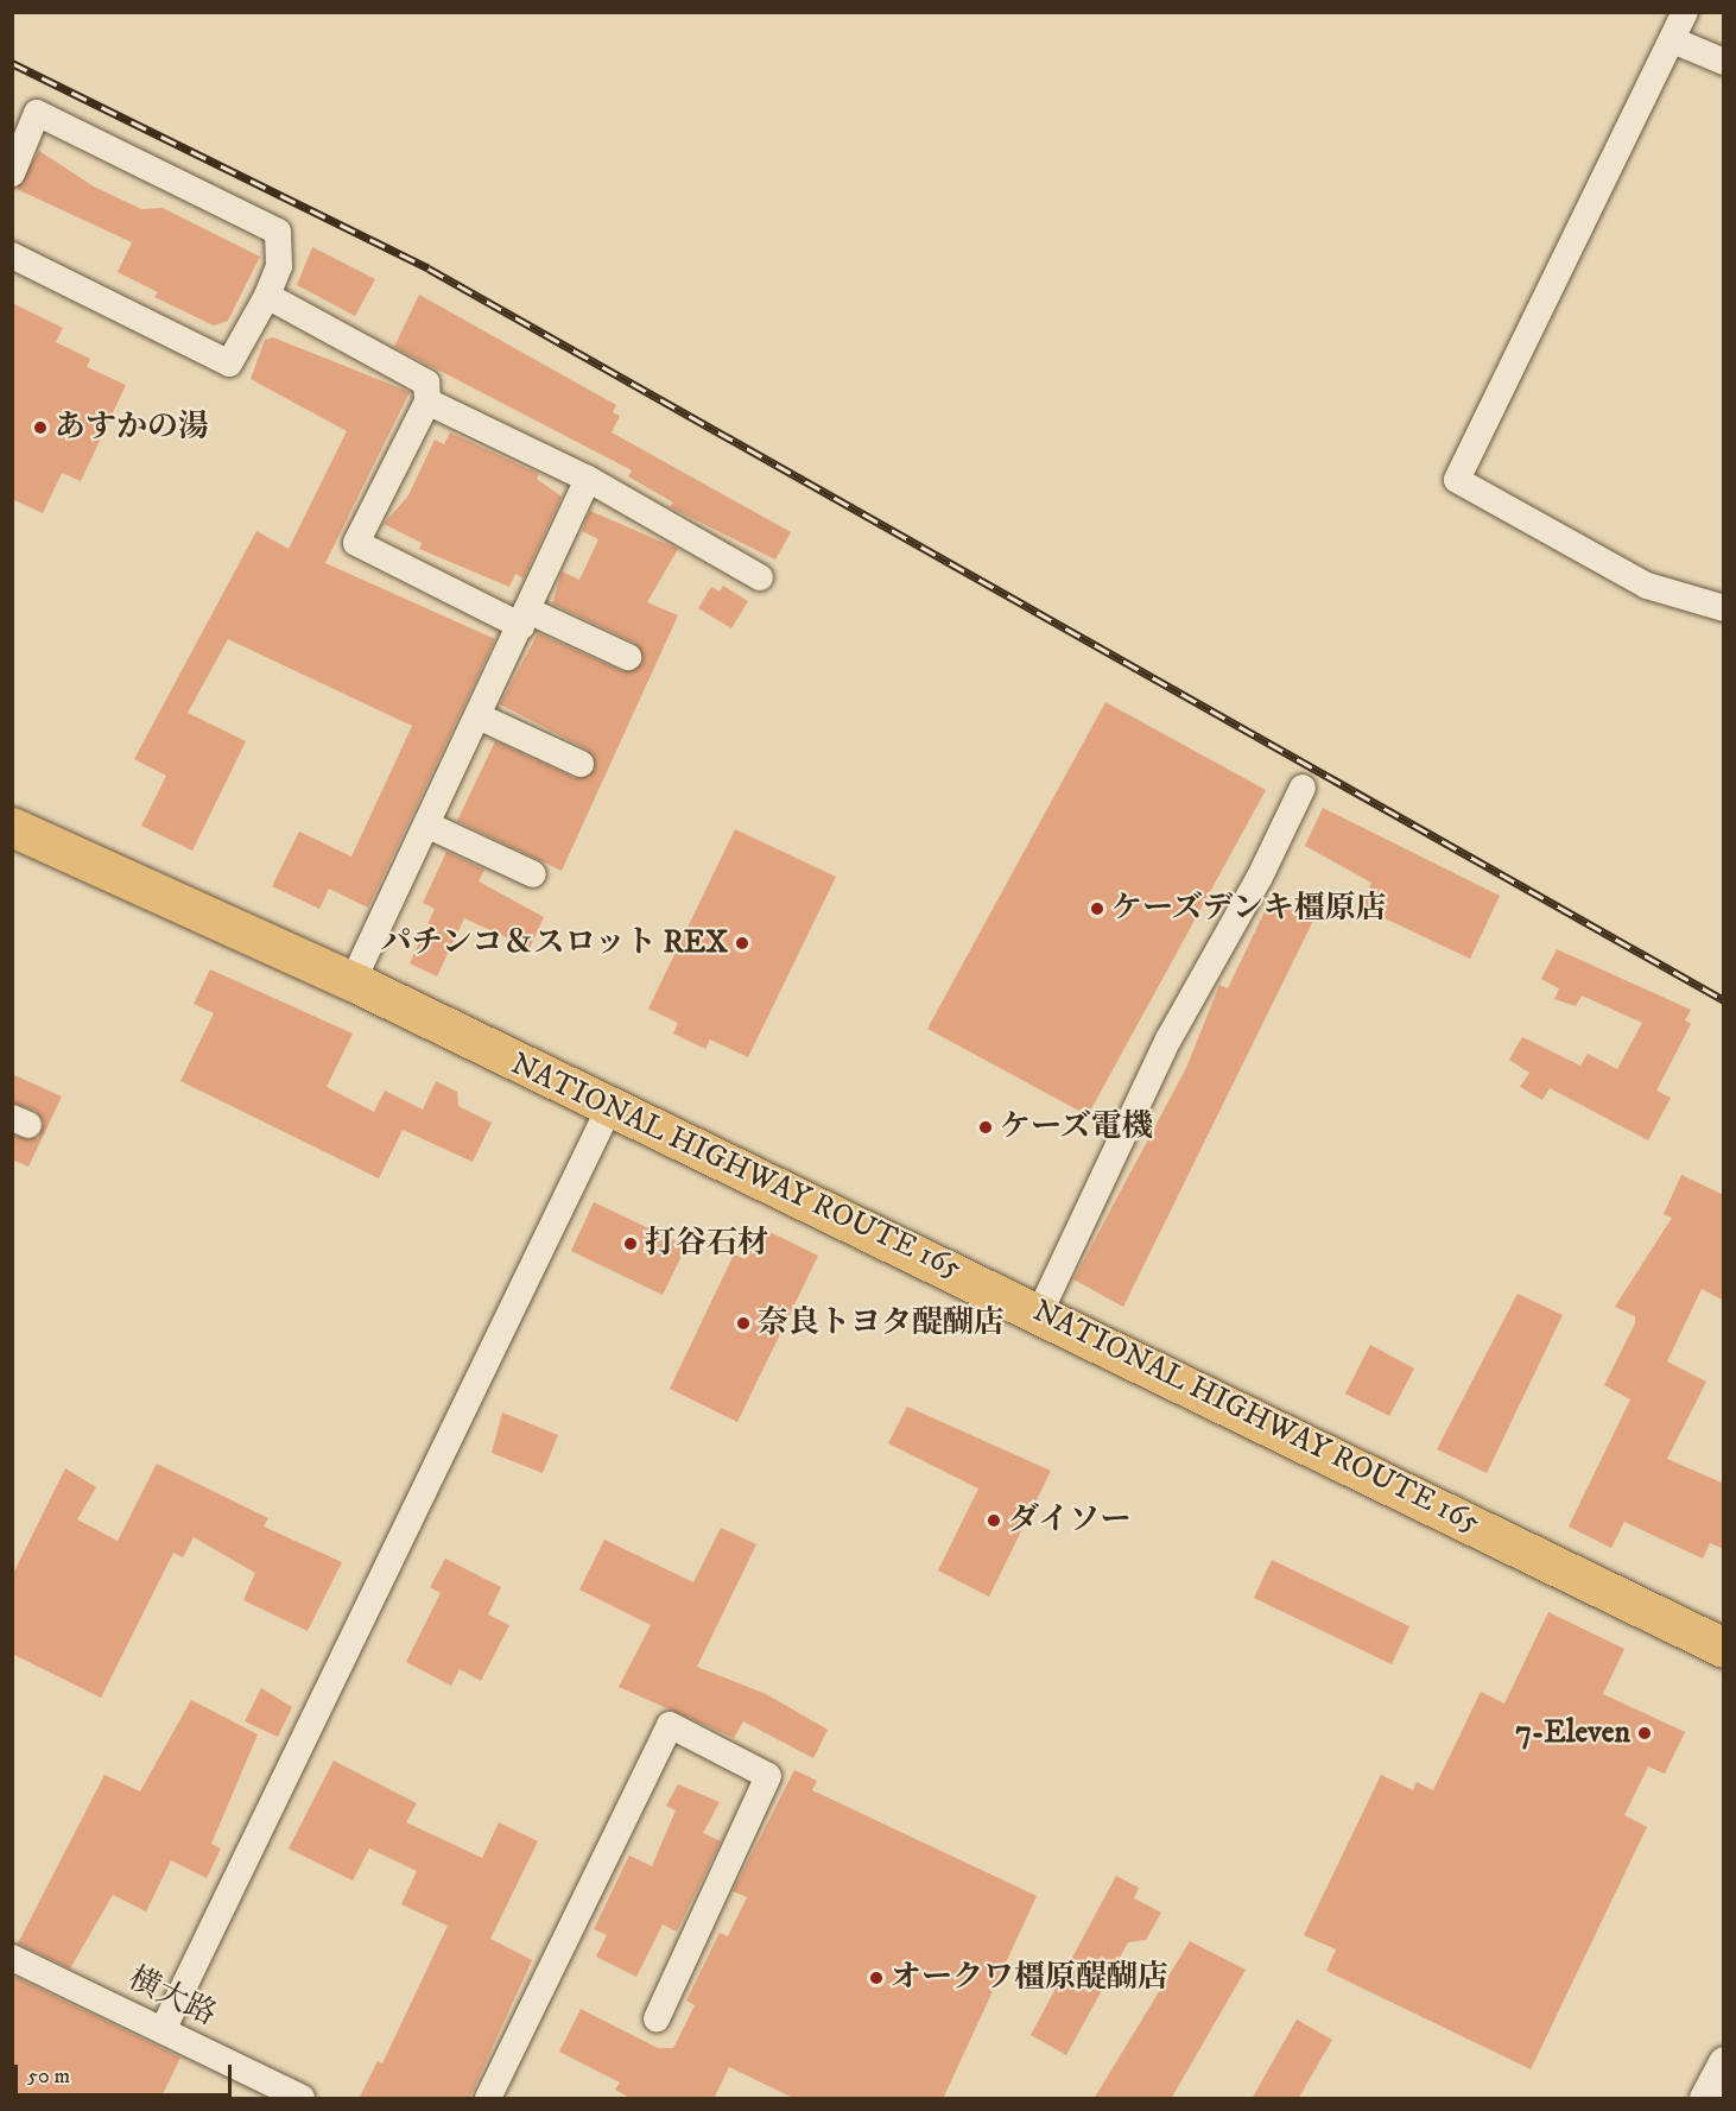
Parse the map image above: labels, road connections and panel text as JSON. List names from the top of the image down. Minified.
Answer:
{"streets":{"highway":["NATIONAL HIGHWAY ROUTE 165"],"street":["横大路"]},"places":["あすかの湯","ケーズデンキ橿原店","パチンコ＆スロット REX","ケーズ電機","打谷石材","奈良トヨタ醍醐店","ダイソー","7-Eleven","オークワ橿原醍醐店"],"scale_bar":"50 m"}
